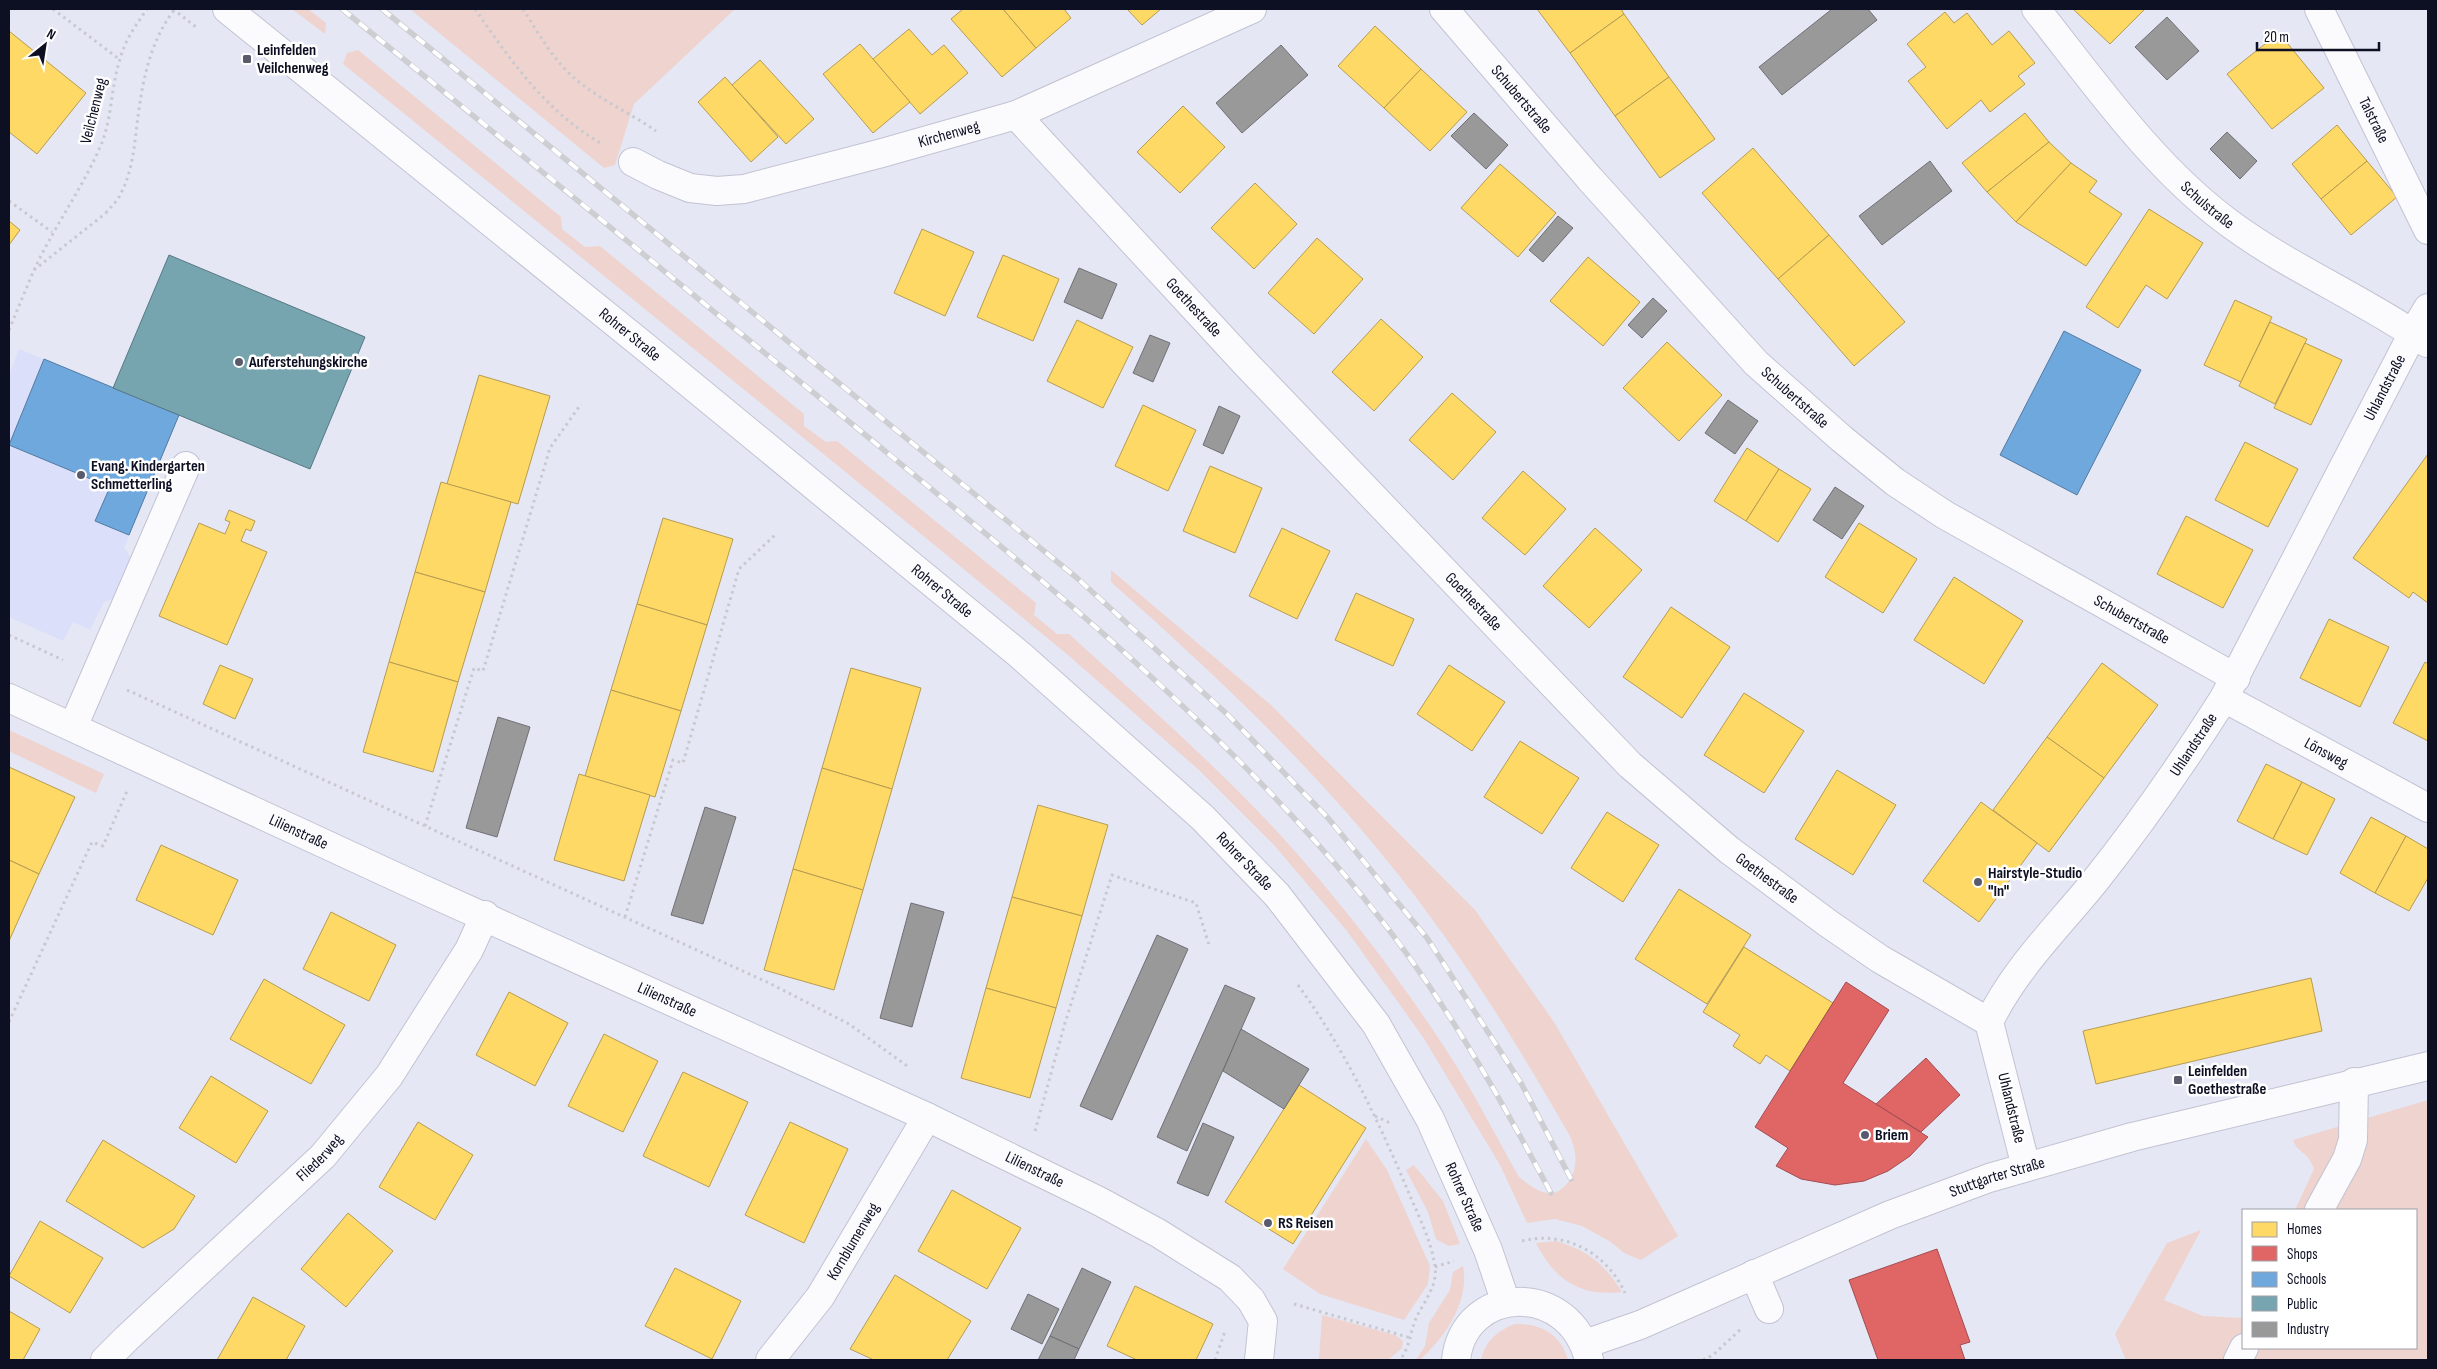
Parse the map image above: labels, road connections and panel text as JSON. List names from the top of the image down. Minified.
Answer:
{"streets":{"street":["Schubertstraße","Talstraße","Kirchenweg","Schulstraße","Goethestraße","Rohrer Straße","Uhlandstraße","Lönsweg","Lilienstraße","Fliederweg","Stuttgarter Straße","Kornblumenweg"],"path":["Veilchenweg"]},"crossings":[["Schubertstraße","Uhlandstraße"],["Schubertstraße","Lönsweg"],["Kirchenweg","Goethestraße"],["Schulstraße","Uhlandstraße"],["Goethestraße","Uhlandstraße"],["Rohrer Straße","Stuttgarter Straße"],["Uhlandstraße","Lönsweg"],["Uhlandstraße","Stuttgarter Straße"],["Lilienstraße","Fliederweg"],["Lilienstraße","Kornblumenweg"]],"places":{"transit":["Leinfelden Veilchenweg","Leinfelden Goethestraße"],"other":["Auferstehungskirche","Evang. Kindergarten Schmetterling","Hairstyle-Studio \"In\"","Briem","RS Reisen"]},"legend":["Homes","Shops","Schools","Public","Industry"],"scale_bar":"20 m","north":"top right"}
